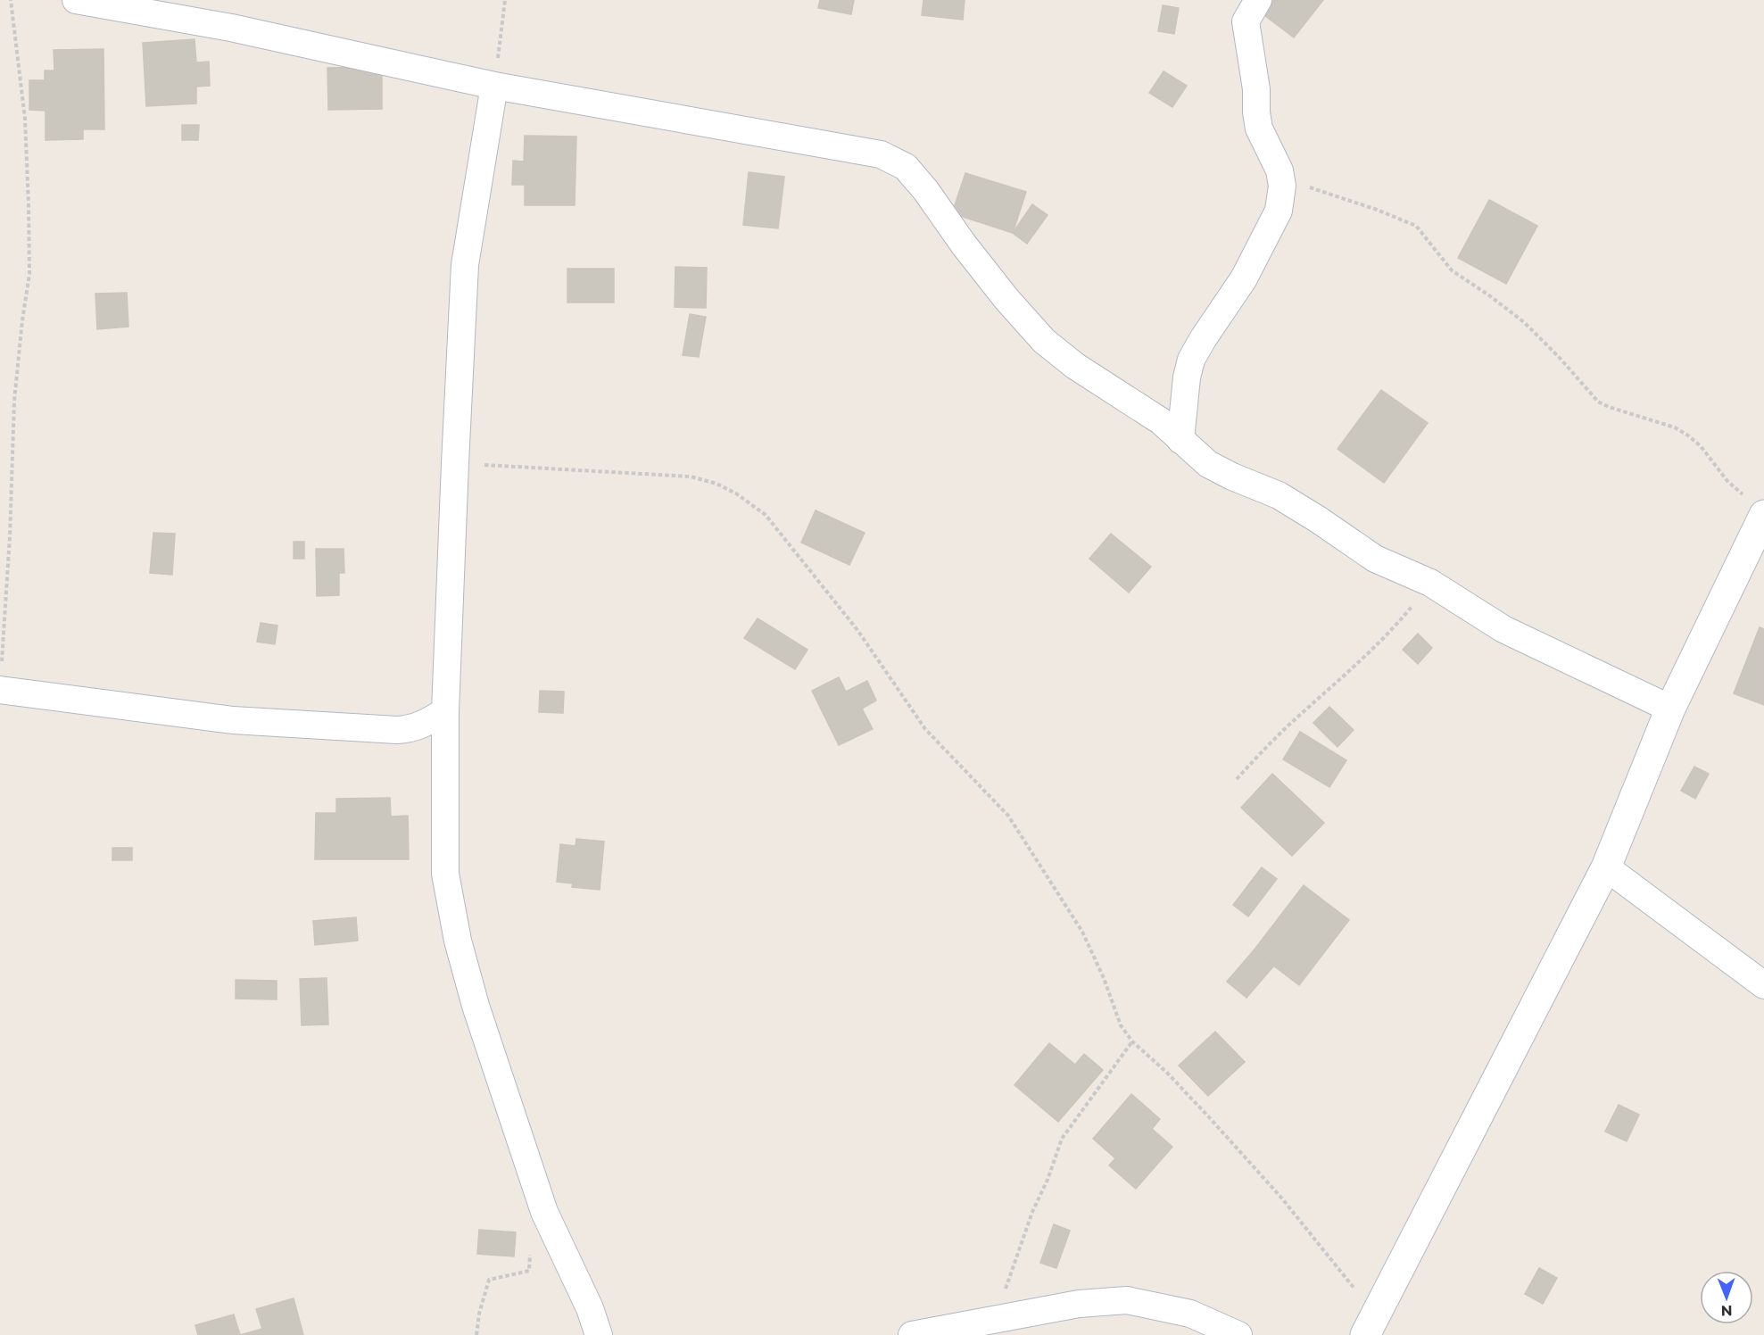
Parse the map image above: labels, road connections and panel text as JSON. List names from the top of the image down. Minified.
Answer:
{"north":"bottom"}
